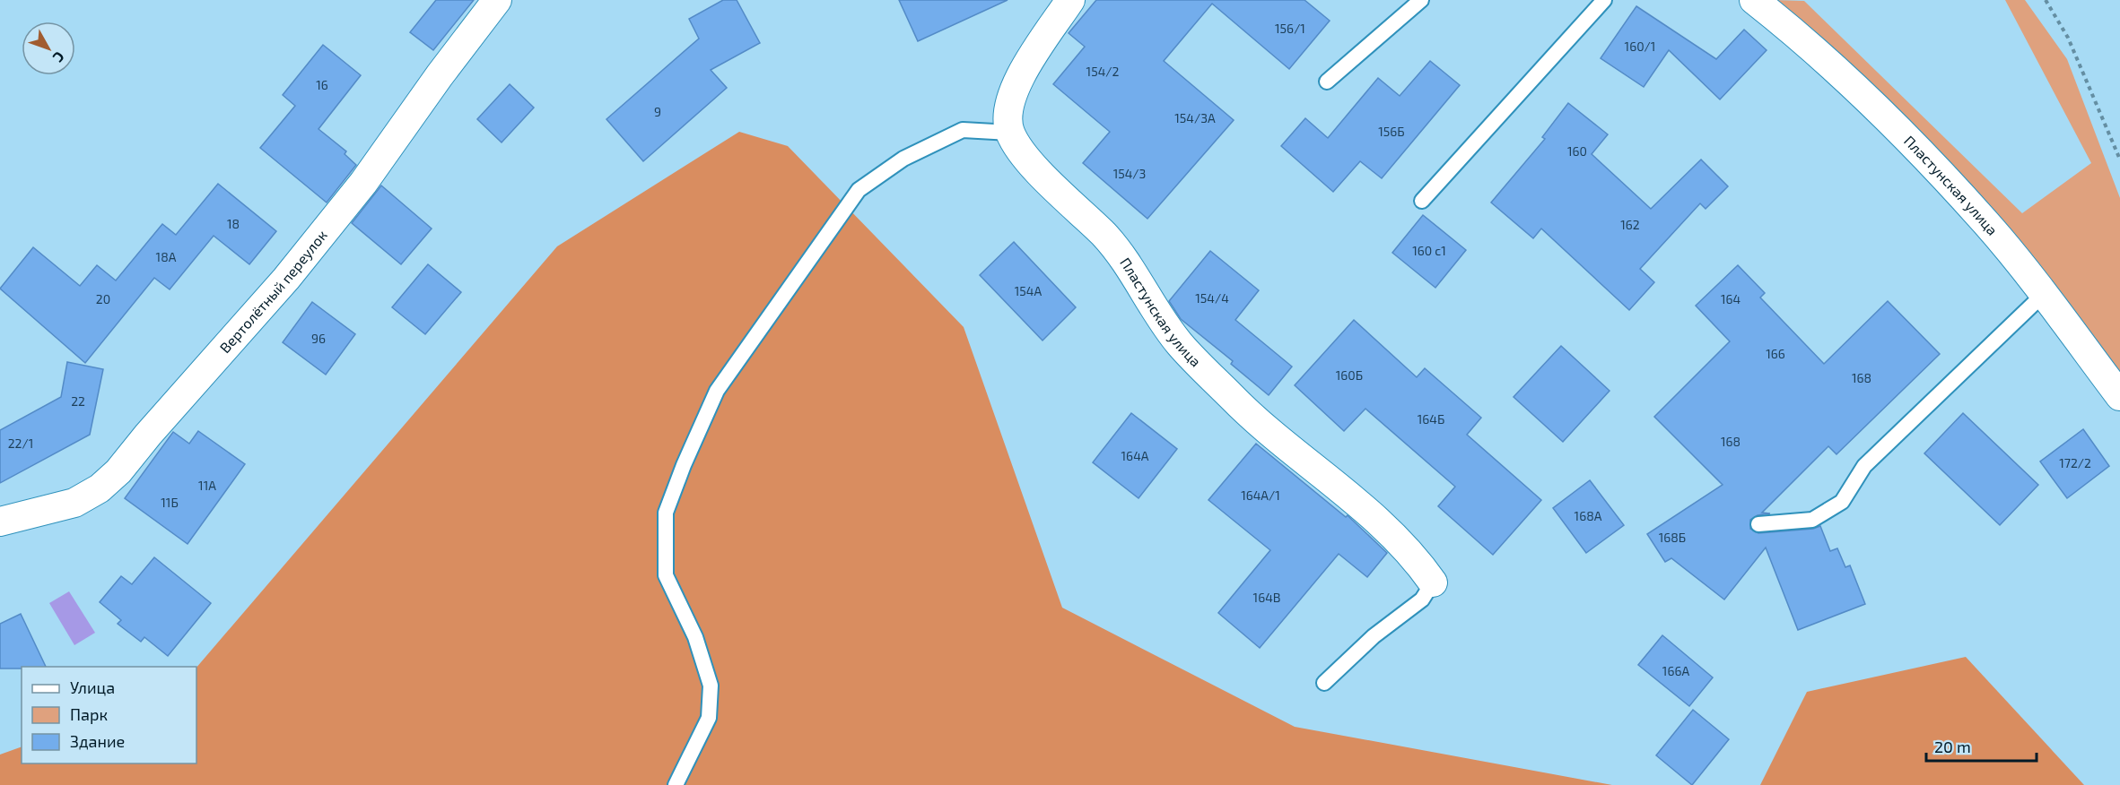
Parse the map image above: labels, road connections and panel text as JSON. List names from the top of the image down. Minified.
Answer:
{"streets":{"street":["Пластунская улица","Вертолётный переулок"]},"house_numbers":["156/1","160/1","154/2","16","9","154/3А","156Б","160","154/3","18","162","160 c1","18А","154А","154/4","20","164","96","166","160Б","168","22","164Б","168","22/1","164А","172/2","11А","164А/1","11Б","168А","168Б","164В","166А"],"legend":["Улица","Парк","Здание"],"scale_bar":"20 m","north":"bottom right"}
